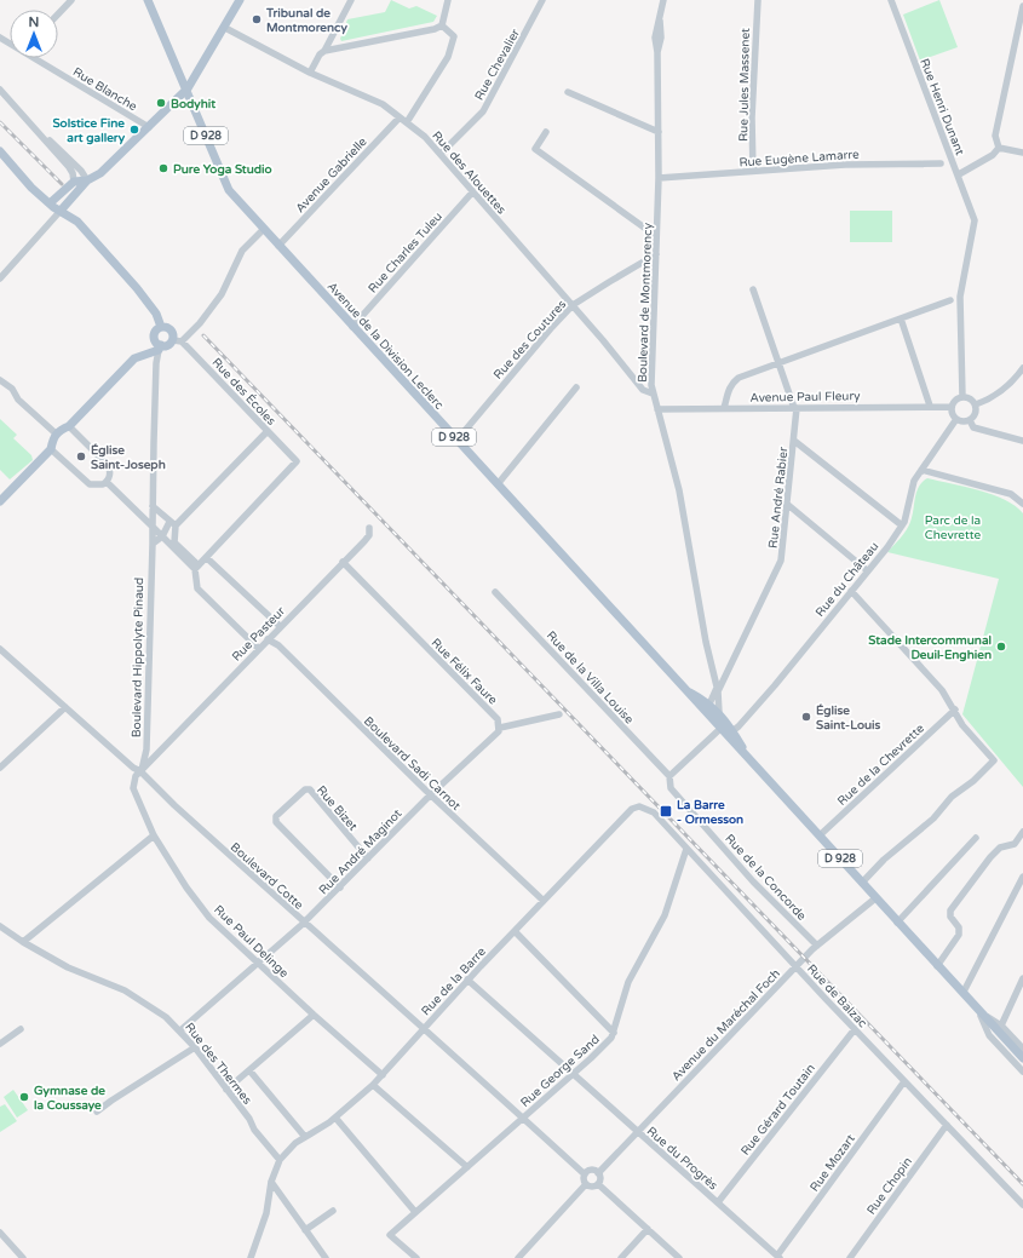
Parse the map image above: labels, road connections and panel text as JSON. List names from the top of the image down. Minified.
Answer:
{"streets":{"main road":["D 928","Avenue de la Division Leclerc"],"street":["Rue Chevalier","Rue Jules Massenet","Rue Blanche","Rue Henri Dunant","Rue Eugène Lamarre","Rue des Alouettes","Avenue Gabrielle","Rue Charles Tuleu","Boulevard de Montmorency","Rue des Coutures","Rue des Écoles","Avenue Paul Fleury","Rue André Rabier","Rue du Château","Rue Pasteur","Boulevard Hippolyte Pinaud","Rue Félix Faure","Rue de la Villa Louise","Boulevard Sadi Carnot","Rue de la Chevrette","Rue Bizet","Rue André Maginot","Boulevard Cotte","Rue de la Concorde","Rue Paul Delinge","Rue de la Barre","Rue de Balzac","Avenue du Maréchal Foch","Rue des Thermes","Rue George Sand","Rue Gérard Toutain","Rue du Progrès","Rue Mozart","Rue Chopin"]},"crossings":[["Rue Chevalier","Rue des Alouettes"],["Rue Jules Massenet","Rue Eugène Lamarre"],["Rue Henri Dunant","Avenue Paul Fleury"],["Rue Henri Dunant","Rue du Château"],["D 928","Avenue de la Division Leclerc"],["D 928","Rue de la Chevrette"],["D 928","Avenue du Maréchal Foch"],["Rue Eugène Lamarre","Boulevard de Montmorency"],["Rue des Alouettes","Avenue Gabrielle"],["Rue des Alouettes","Rue Charles Tuleu"],["Rue des Alouettes","Boulevard de Montmorency"],["Rue des Alouettes","Rue des Coutures"],["Avenue Gabrielle","Avenue de la Division Leclerc"],["Rue Charles Tuleu","Avenue de la Division Leclerc"],["Boulevard de Montmorency","Rue des Coutures"],["Boulevard de Montmorency","Avenue Paul Fleury"],["Boulevard de Montmorency","Rue André Rabier"],["Rue des Coutures","Avenue de la Division Leclerc"],["Avenue de la Division Leclerc","Rue André Rabier"],["Avenue de la Division Leclerc","Rue du Château"],["Avenue de la Division Leclerc","Rue de la Chevrette"],["Rue des Écoles","Boulevard Hippolyte Pinaud"],["Avenue Paul Fleury","Rue André Rabier"],["Avenue Paul Fleury","Rue du Château"],["Rue du Château","Rue de la Villa Louise"],["Rue du Château","Rue de la Concorde"],["Rue Pasteur","Boulevard Hippolyte Pinaud"],["Rue Pasteur","Rue Félix Faure"],["Rue Pasteur","Boulevard Sadi Carnot"],["Rue Pasteur","Boulevard Cotte"],["Rue Pasteur","Rue Paul Delinge"],["Boulevard Hippolyte Pinaud","Boulevard Cotte"],["Boulevard Hippolyte Pinaud","Rue Paul Delinge"],["Rue de la Villa Louise","Rue de la Concorde"],["Boulevard Sadi Carnot","Rue André Maginot"],["Boulevard Sadi Carnot","Rue de la Barre"],["Rue Bizet","Rue André Maginot"],["Rue André Maginot","Boulevard Cotte"],["Rue André Maginot","Rue Paul Delinge"],["Rue André Maginot","Rue des Thermes"],["Boulevard Cotte","Rue Paul Delinge"],["Boulevard Cotte","Rue de la Barre"],["Boulevard Cotte","Avenue du Maréchal Foch"],["Boulevard Cotte","Rue George Sand"],["Rue de la Concorde","Avenue du Maréchal Foch"],["Rue Paul Delinge","Rue de la Barre"],["Rue de la Barre","Rue de Balzac"],["Rue de la Barre","Rue des Thermes"],["Rue de la Barre","Rue du Progrès"],["Rue de Balzac","Avenue du Maréchal Foch"],["Rue de Balzac","Rue George Sand"],["Rue de Balzac","Rue Gérard Toutain"],["Rue de Balzac","Rue Mozart"],["Rue de Balzac","Rue Chopin"],["Avenue du Maréchal Foch","Rue du Progrès"],["Rue George Sand","Rue du Progrès"],["Rue Gérard Toutain","Rue du Progrès"],["Rue du Progrès","Rue Mozart"]],"parks":["Parc de la Chevrette"],"places":{"other":["Tribunal de Montmorency","Bodyhit","Solstice Fine art gallery","Pure Yoga Studio","Église Saint-Joseph","Stade Intercommunal Deuil-Enghien","Église Saint-Louis","Gymnase de la Coussaye"],"transit":["La Barre - Ormesson"]},"north":"top"}
